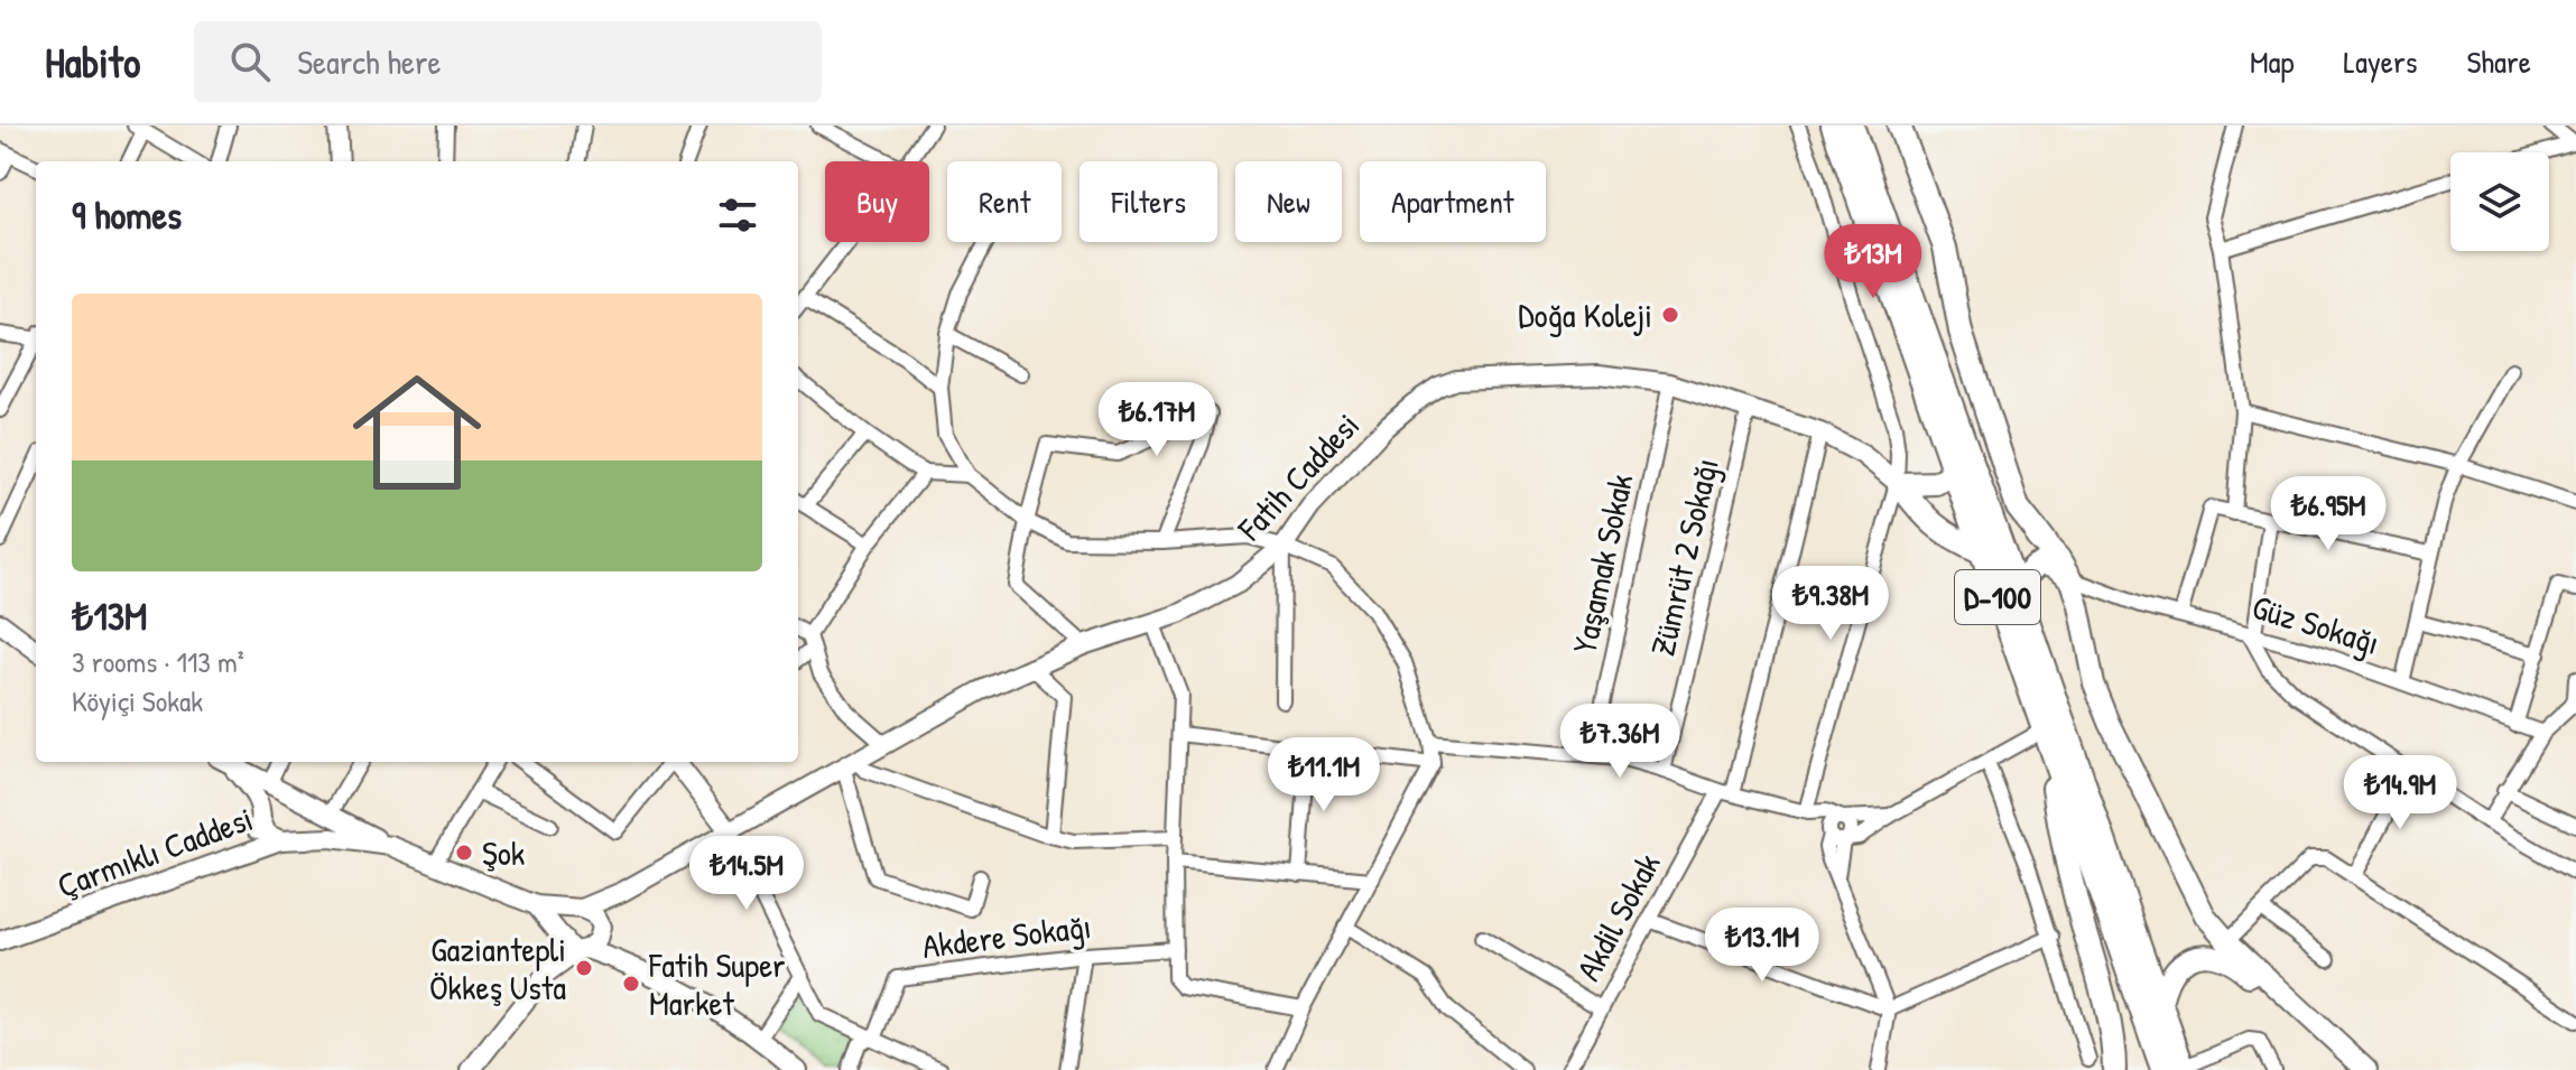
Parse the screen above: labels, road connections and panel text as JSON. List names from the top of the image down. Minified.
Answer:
{"streets":{"highway":["D-100"],"main road":["Fatih Caddesi","Çarmıklı Caddesi"],"street":["Zümrüt 2 Sokağı","Yaşamak Sokak","Güz Sokağı","Akdil Sokak","Akdere Sokağı"]},"crossings":[["Fatih Caddesi","Zümrüt 2 Sokağı"],["Fatih Caddesi","Yaşamak Sokak"],["Fatih Caddesi","Akdil Sokak"]],"places":["Doğa Koleji","Şok","Gaziantepli Ökkeş Usta","Fatih Super Market"],"page":{"header":"Habito","search":"Search here","nav":["Map","Layers","Share"],"chip":["Buy","Rent","Filters","New","Apartment"],"heading":"9 homes","price":["₺13M","₺6.17M","₺6.95M","₺9.38M","₺7.36M","₺11.1M","₺14.9M","₺14.5M","₺13.1M"],"list":[{"name":"₺13M","note":"3 rooms · 113 m² · Köyiçi Sokak"}]}}
